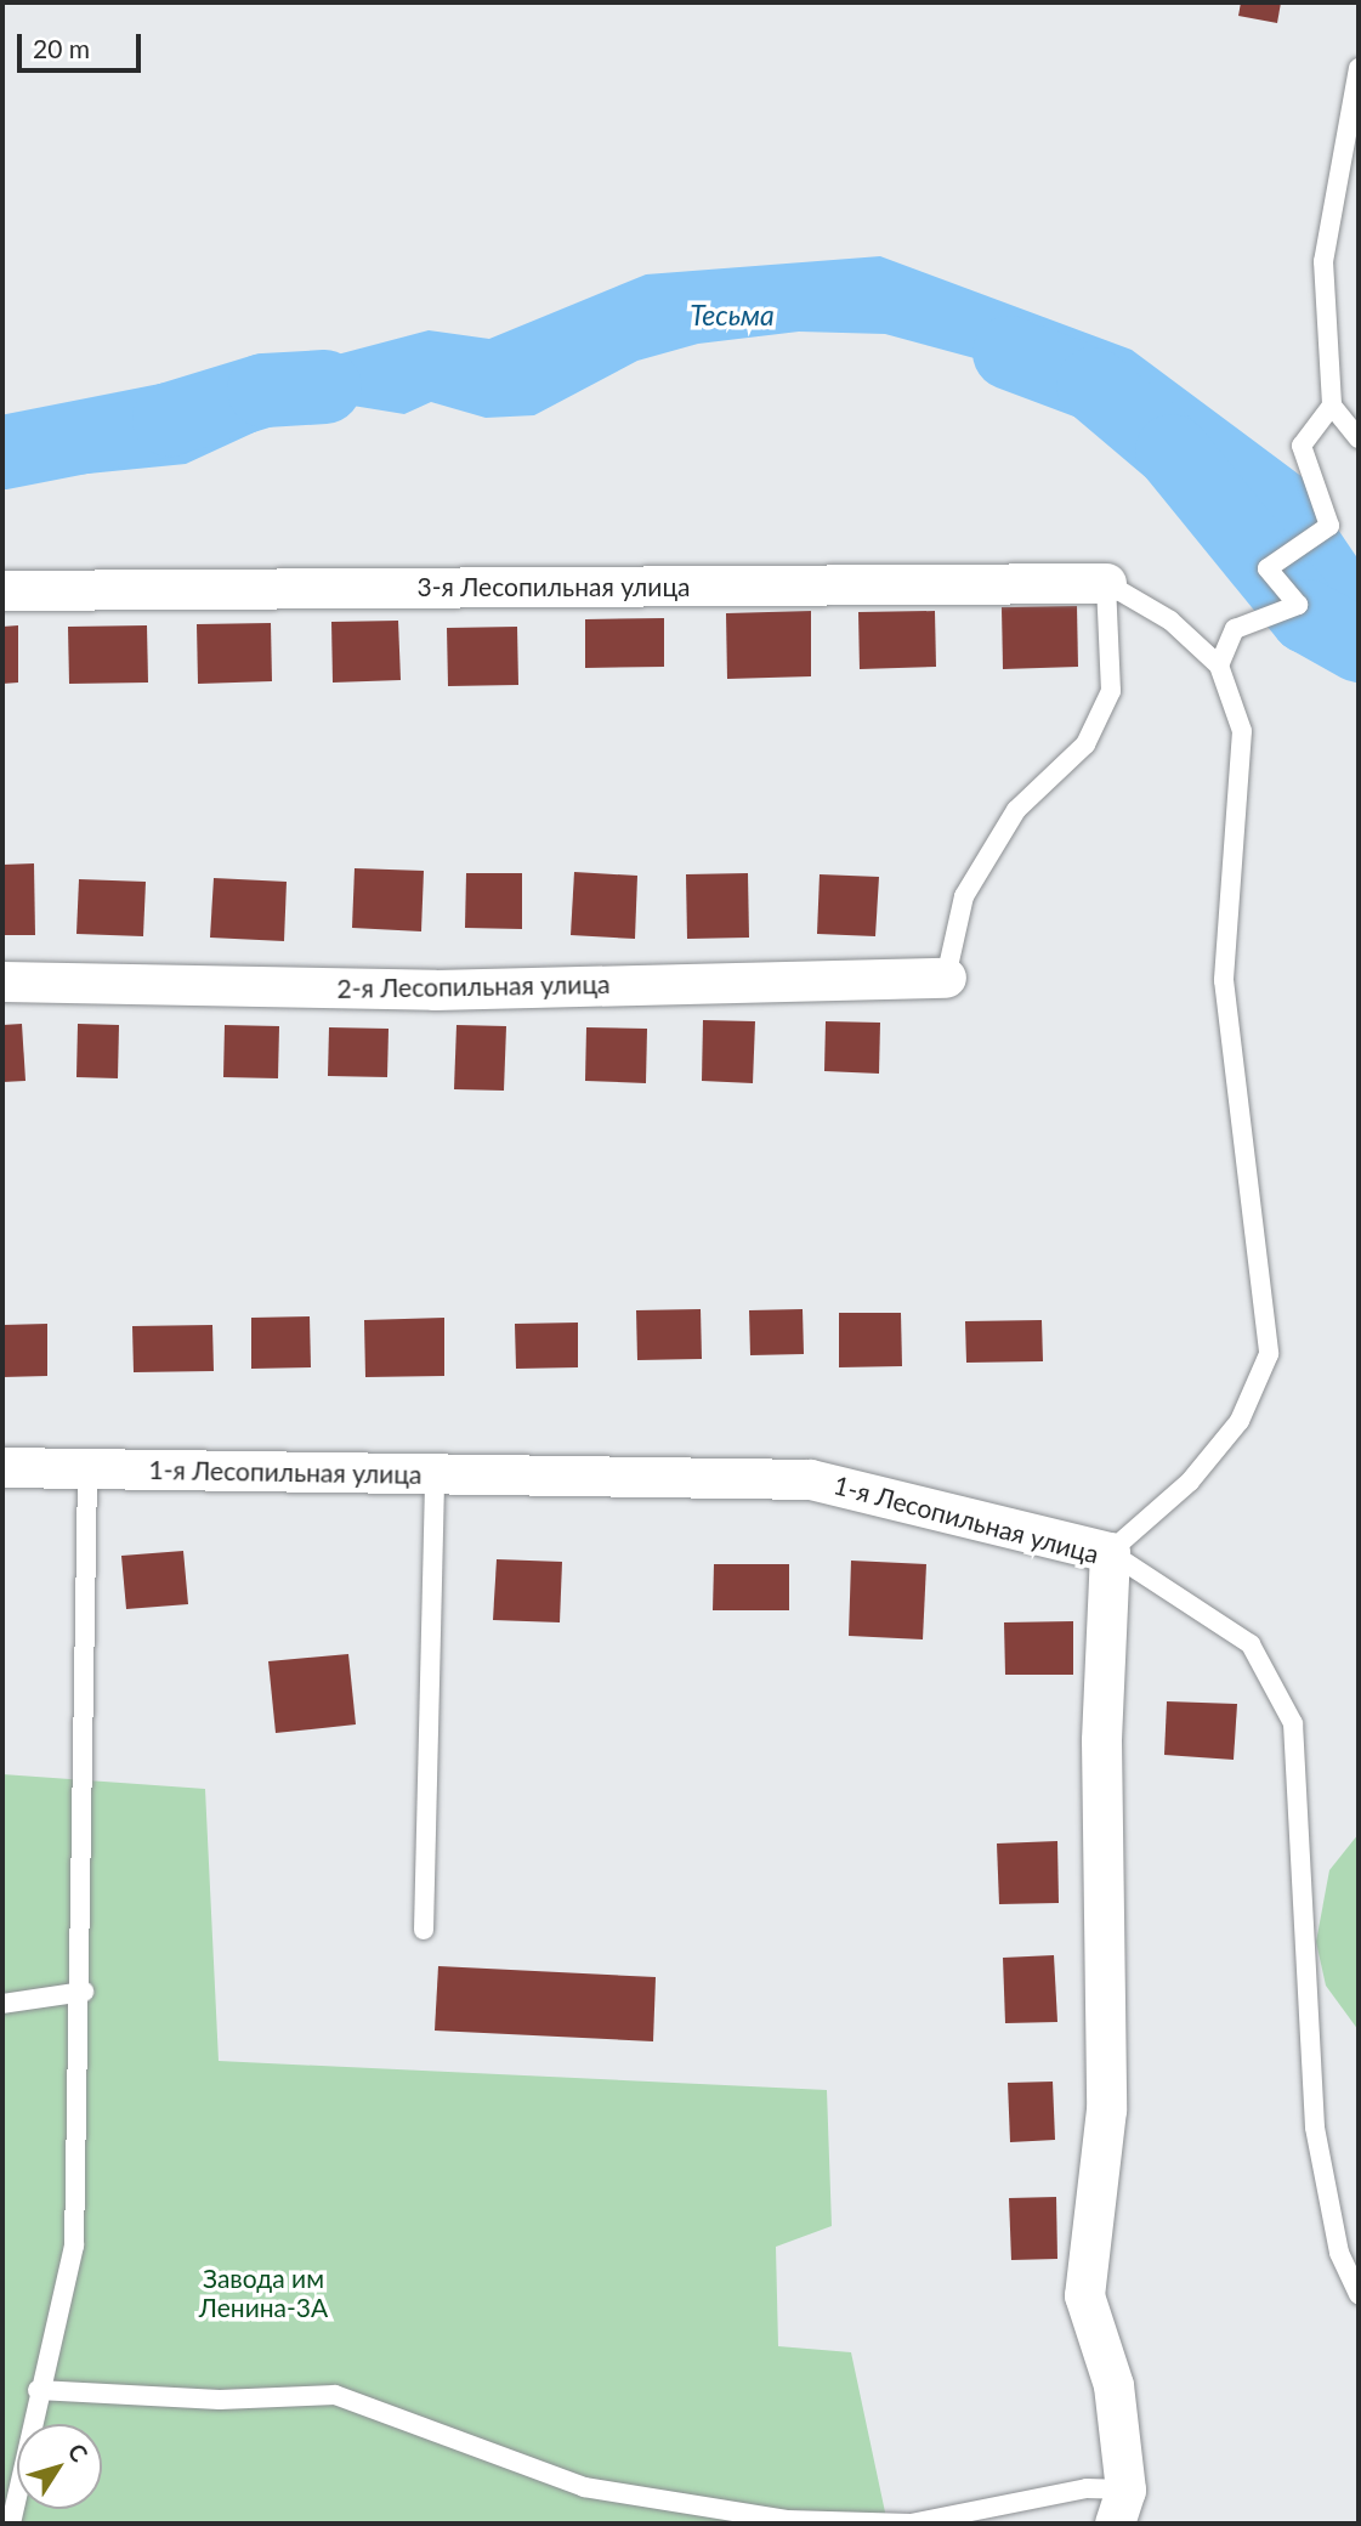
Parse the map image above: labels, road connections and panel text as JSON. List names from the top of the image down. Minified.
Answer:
{"streets":{"street":["3-я Лесопильная улица","2-я Лесопильная улица","1-я Лесопильная улица"]},"water":["Тесьма"],"parks":["Завода им Ленина-3А"],"scale_bar":"20 m","north":"top right"}
